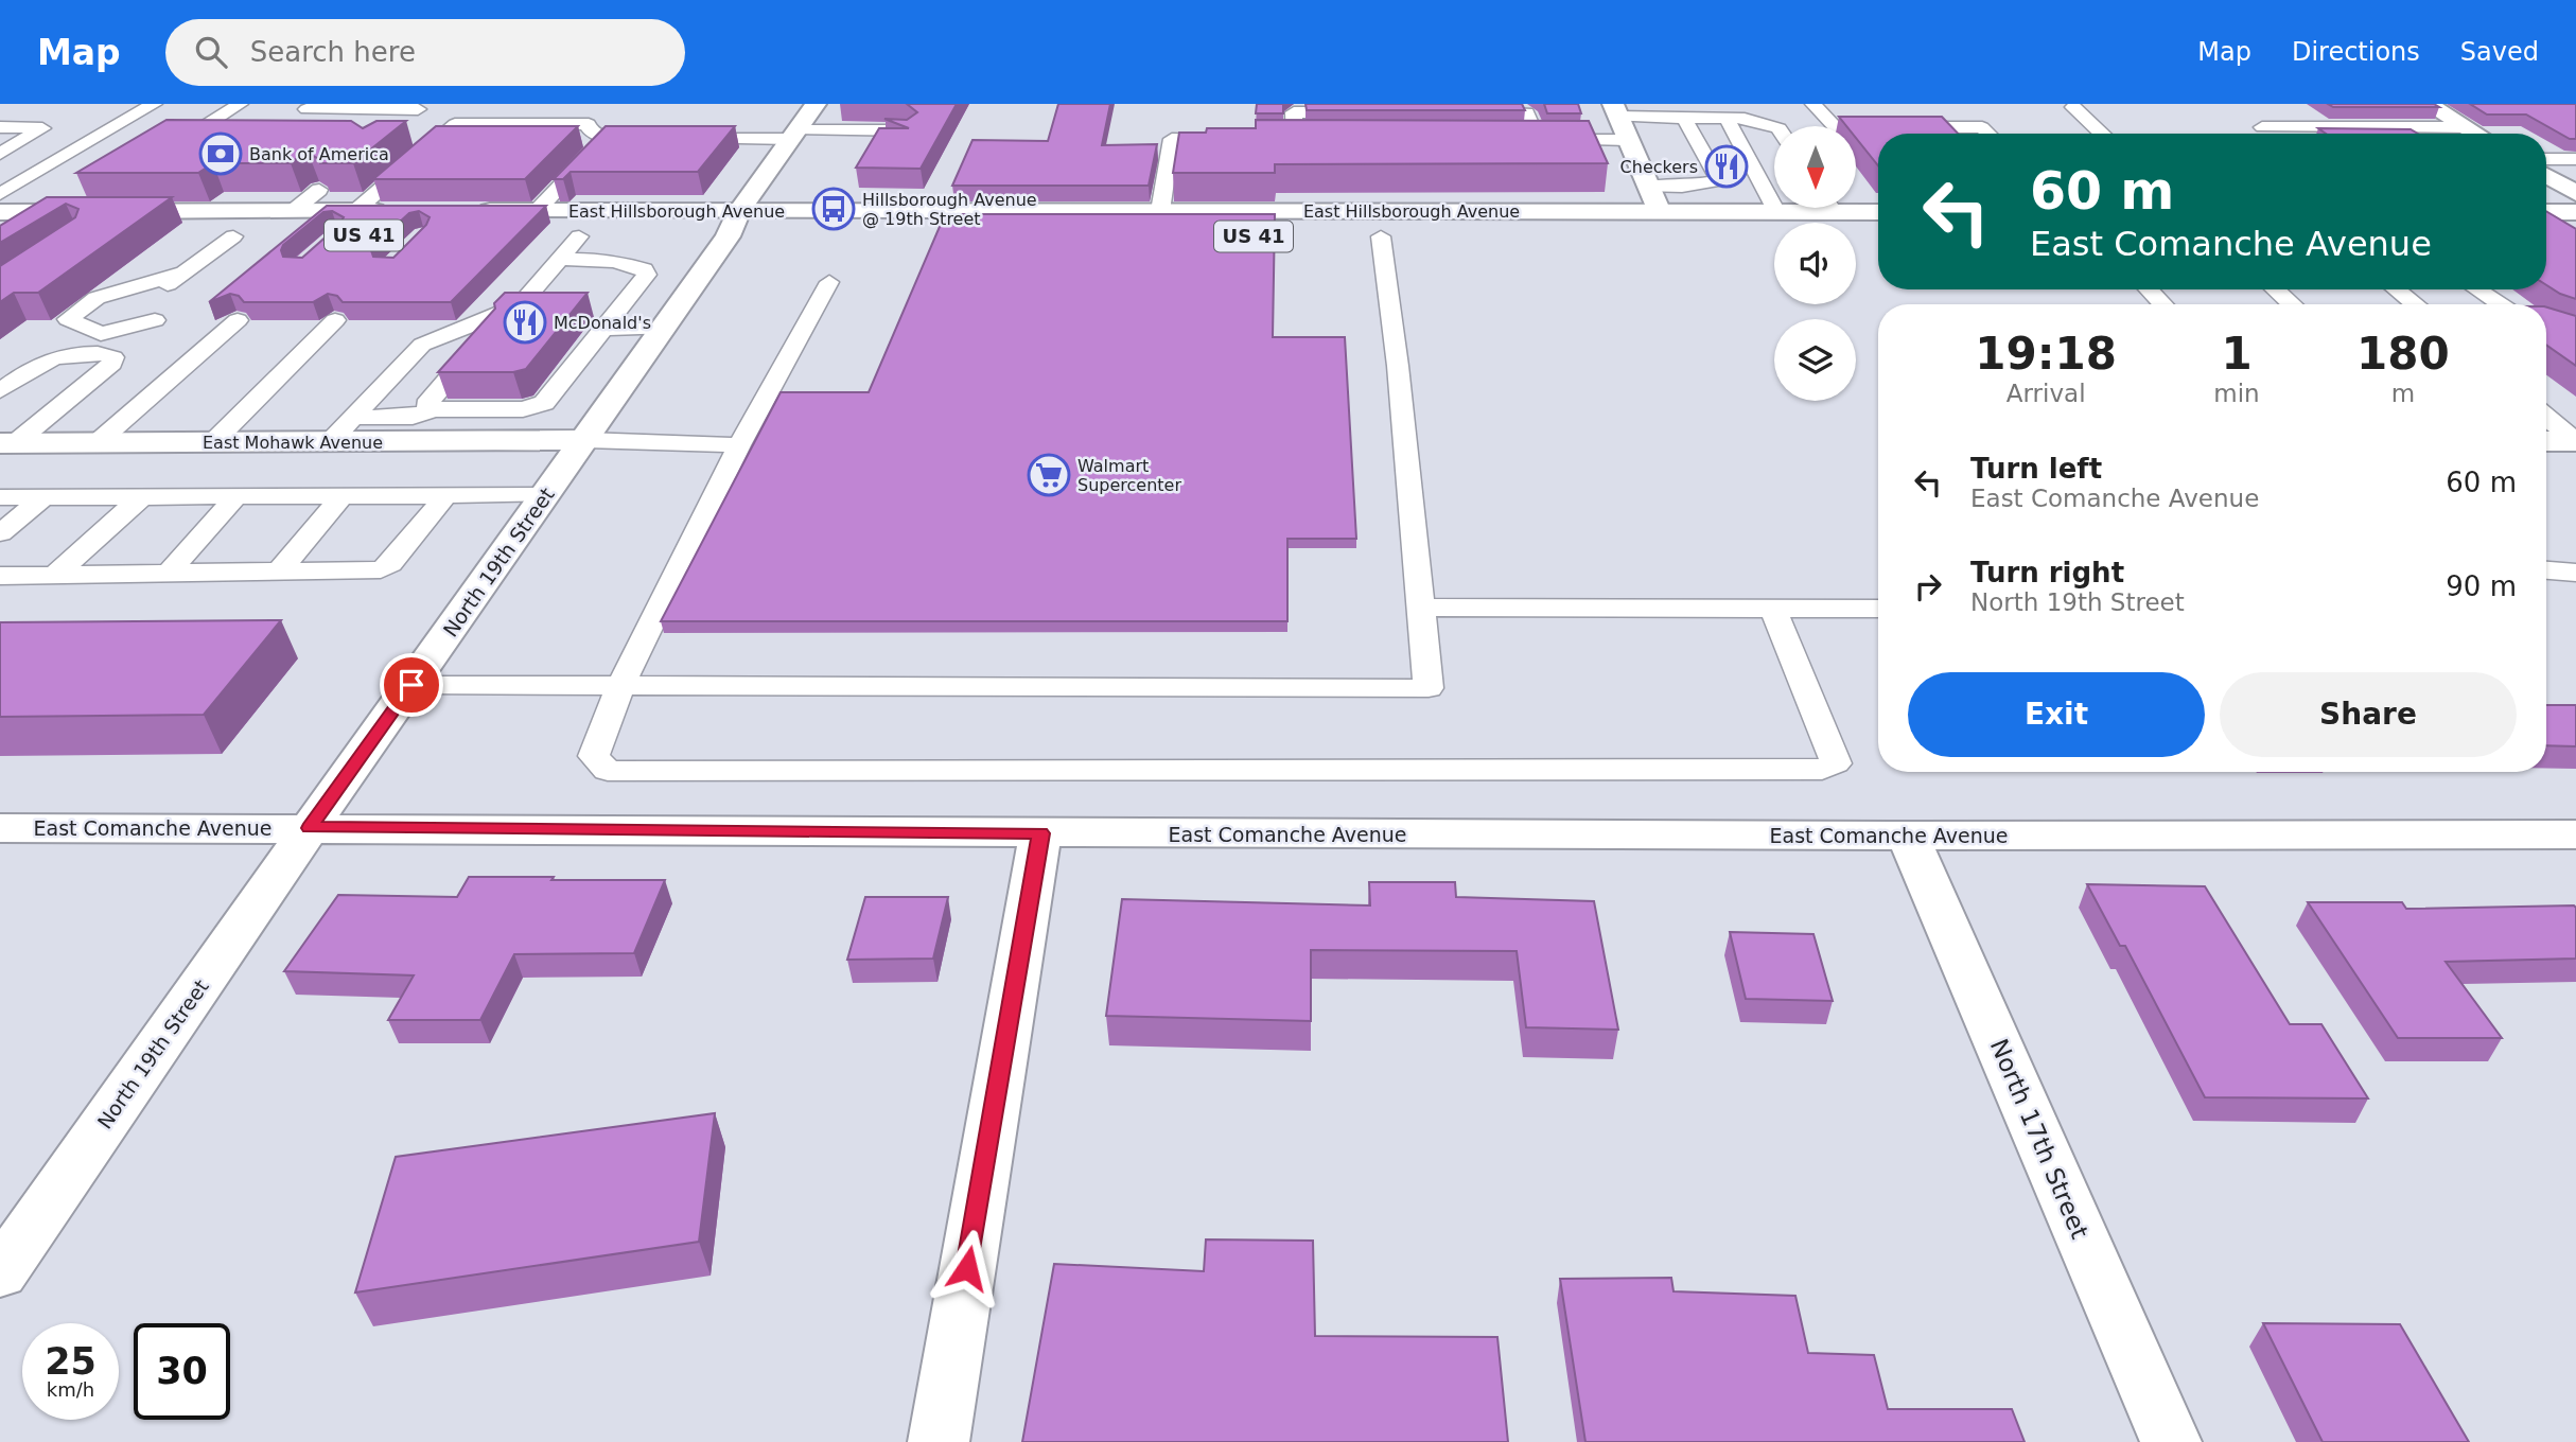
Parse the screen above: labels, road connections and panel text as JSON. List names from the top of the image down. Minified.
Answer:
{"streets":{"street":["East Hillsborough Avenue","US 41","East Mohawk Avenue","North 19th Street","East Comanche Avenue","North 17th Street"]},"crossings":[["East Hillsborough Avenue","North 19th Street"],["East Mohawk Avenue","North 19th Street"],["North 19th Street","East Comanche Avenue"],["East Comanche Avenue","North 17th Street"]],"places":{"bank":["Bank of America"],"restaurant":["Checkers","McDonald's"],"bus stop":["Hillsborough Avenue @ 19th Street"],"supermarket":["Walmart Supercenter"]},"north":"bottom","page":{"header":"Map","search":"Search here","nav":["Map","Directions","Saved"],"turn":["60 m","East Comanche Avenue"],"eta":["19:18","Arrival","1","min","180","m"],"list":[{"name":"Turn left","note":"East Comanche Avenue","value":"60 m"},{"name":"Turn right","note":"North 19th Street","value":"90 m"}],"buttons":["Exit","Share"],"speed":"25 km/h","limit":"30"}}
